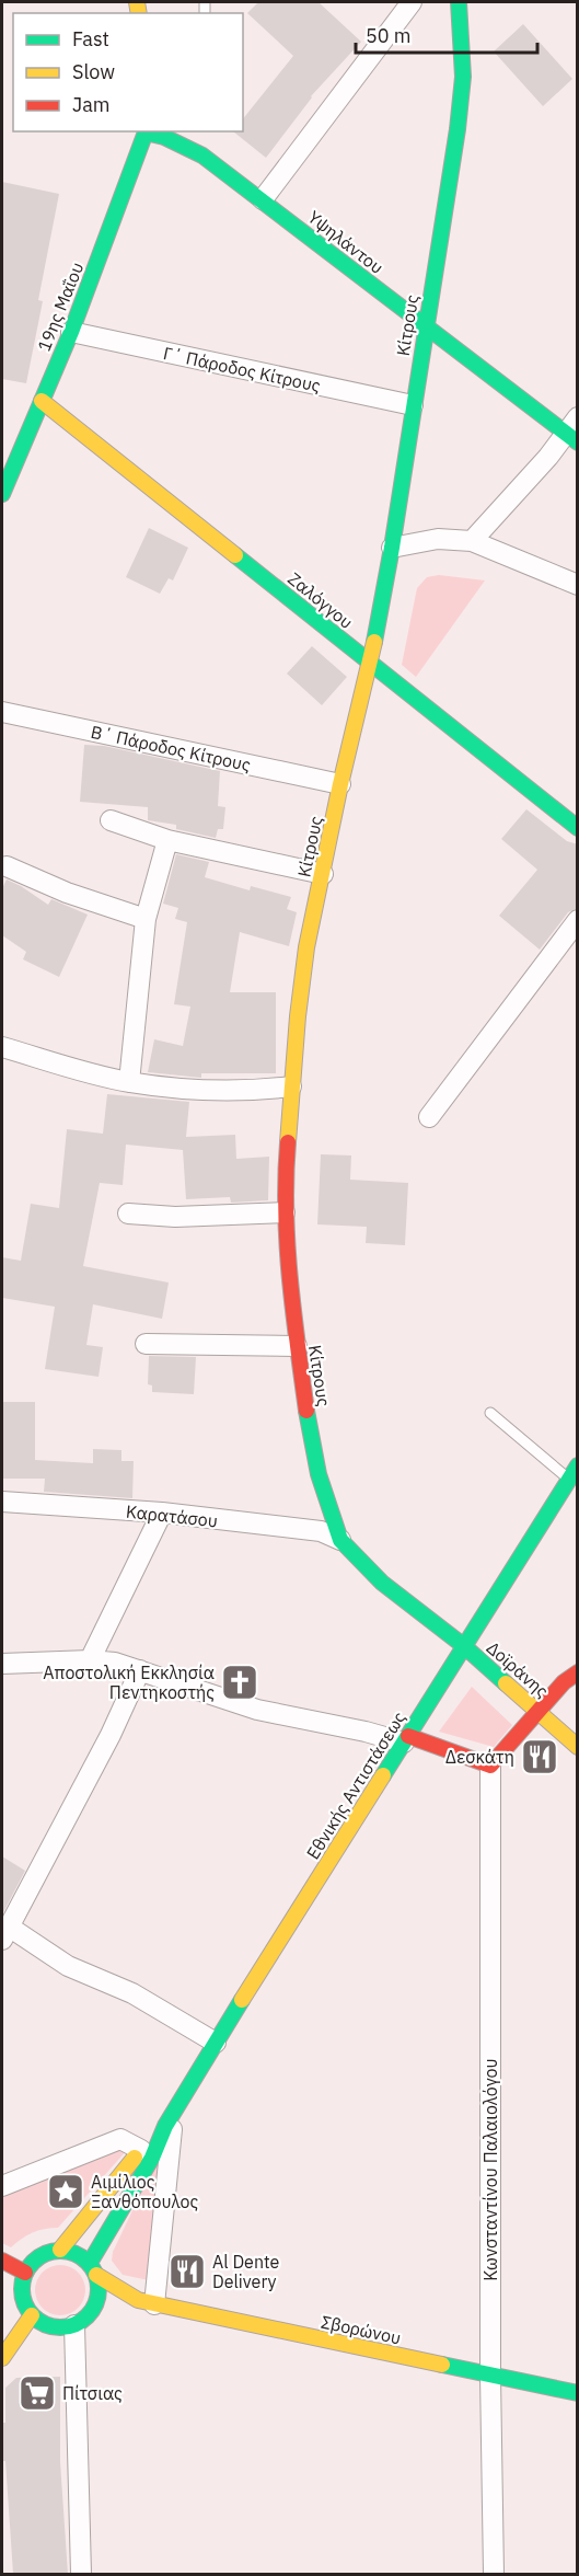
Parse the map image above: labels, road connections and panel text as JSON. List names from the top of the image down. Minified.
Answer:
{"streets":{"main road":["Υψηλάντου","19ης Μαΐου","Κίτρους","Ζαλόγγου","Δοϊράνης","Εθνικής Αντιστάσεως","Σβορώνου"],"street":["Γ΄ Πάροδος Κίτρους","Β΄ Πάροδος Κίτρους","Καρατάσου","Κωνσταντίνου Παλαιολόγου"]},"crossings":[["Υψηλάντου","Κίτρους"],["19ης Μαΐου","Γ΄ Πάροδος Κίτρους"],["19ης Μαΐου","Ζαλόγγου"],["Κίτρους","Γ΄ Πάροδος Κίτρους"],["Κίτρους","Ζαλόγγου"],["Κίτρους","Β΄ Πάροδος Κίτρους"],["Κίτρους","Καρατάσου"],["Κίτρους","Δοϊράνης"],["Κίτρους","Εθνικής Αντιστάσεως"],["Δοϊράνης","Εθνικής Αντιστάσεως"],["Κωνσταντίνου Παλαιολόγου","Σβορώνου"]],"places":{"church":["Αποστολική Εκκλησία Πεντηκοστής"],"restaurant":["Δεσκάτη","Al Dente Delivery"],"place":["Αιμίλιος Ξανθόπουλος"],"supermarket":["Πίτσιας"]},"legend":["Fast","Slow","Jam"],"scale_bar":"50 m"}
